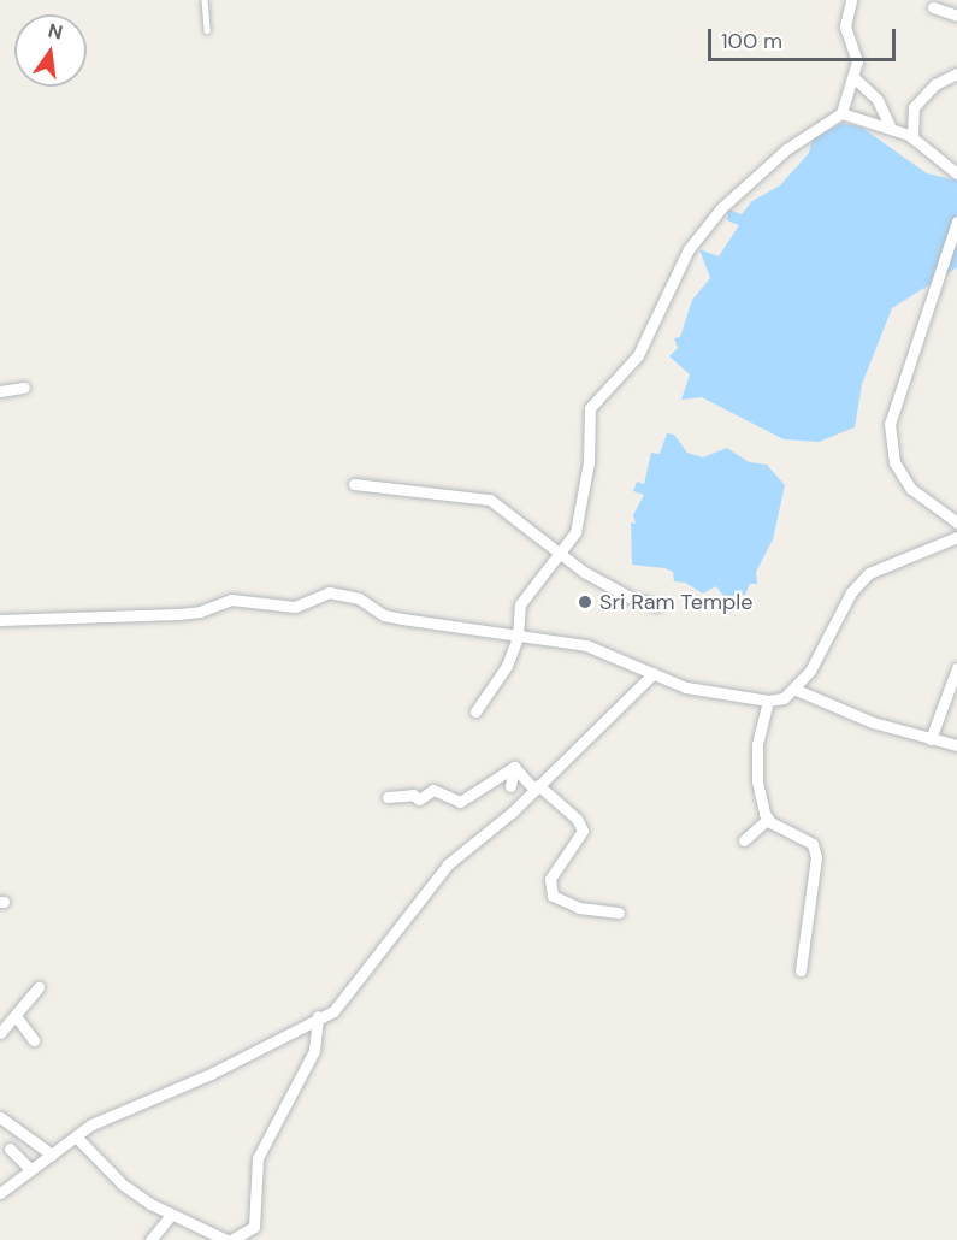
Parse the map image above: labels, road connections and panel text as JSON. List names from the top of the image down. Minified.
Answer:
{"places":["Sri Ram Temple"],"scale_bar":"100 m","north":"top"}
